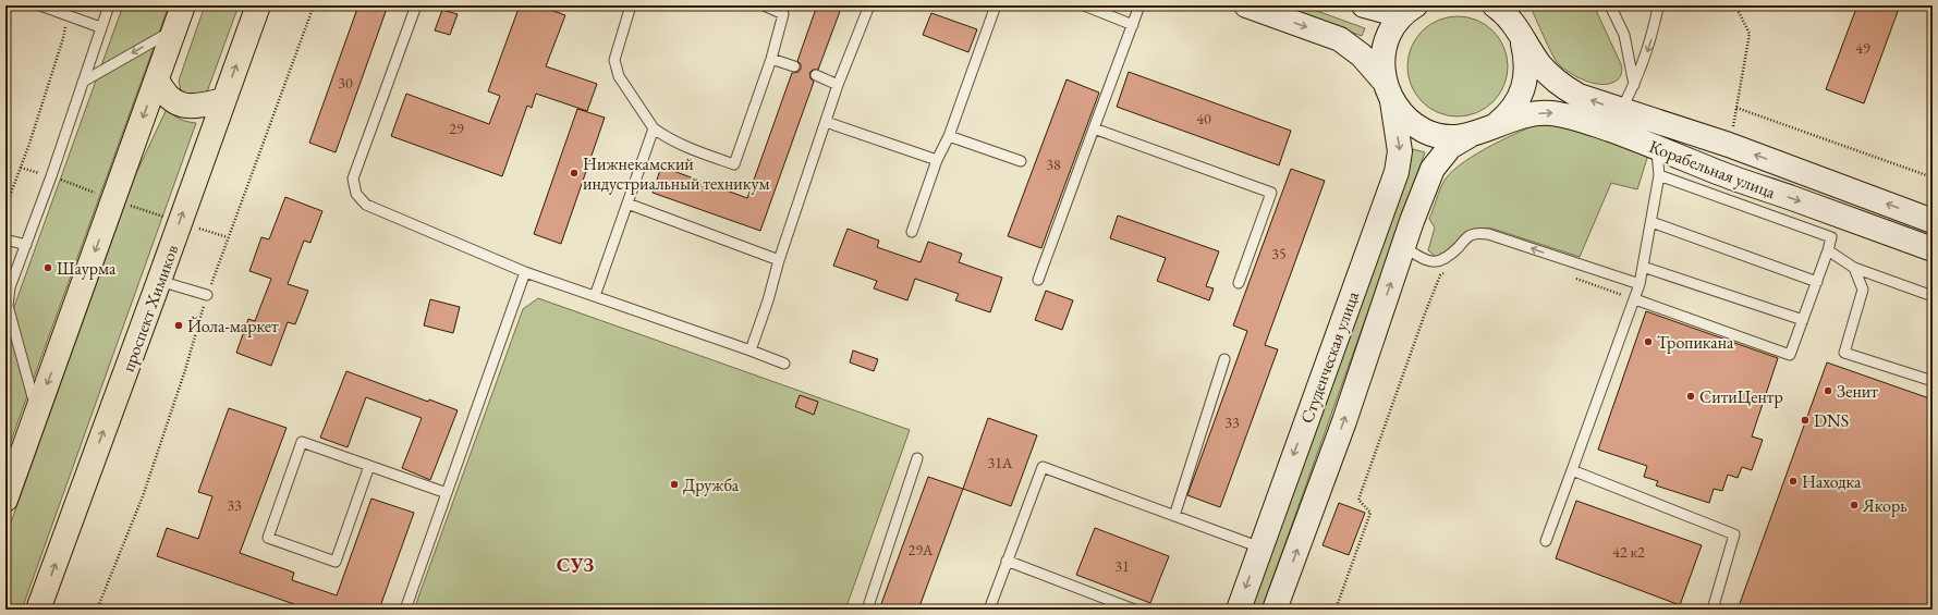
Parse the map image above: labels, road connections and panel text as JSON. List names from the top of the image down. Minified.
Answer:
{"streets":{"main road":["Корабельная улица","проспект Химиков","Студенческая улица"]},"crossings":[["Корабельная улица","Студенческая улица"]],"districts":["СУЗ"],"places":["Нижнекамский индустриальный техникум","Шаурма","Йола-маркет","Тропикана","Зенит","СитиЦентр","DNS","Находка","Дружба","Якорь"],"house_numbers":["49","30","40","29","38","35","33","31А","33","29А","42 к2","31"]}
